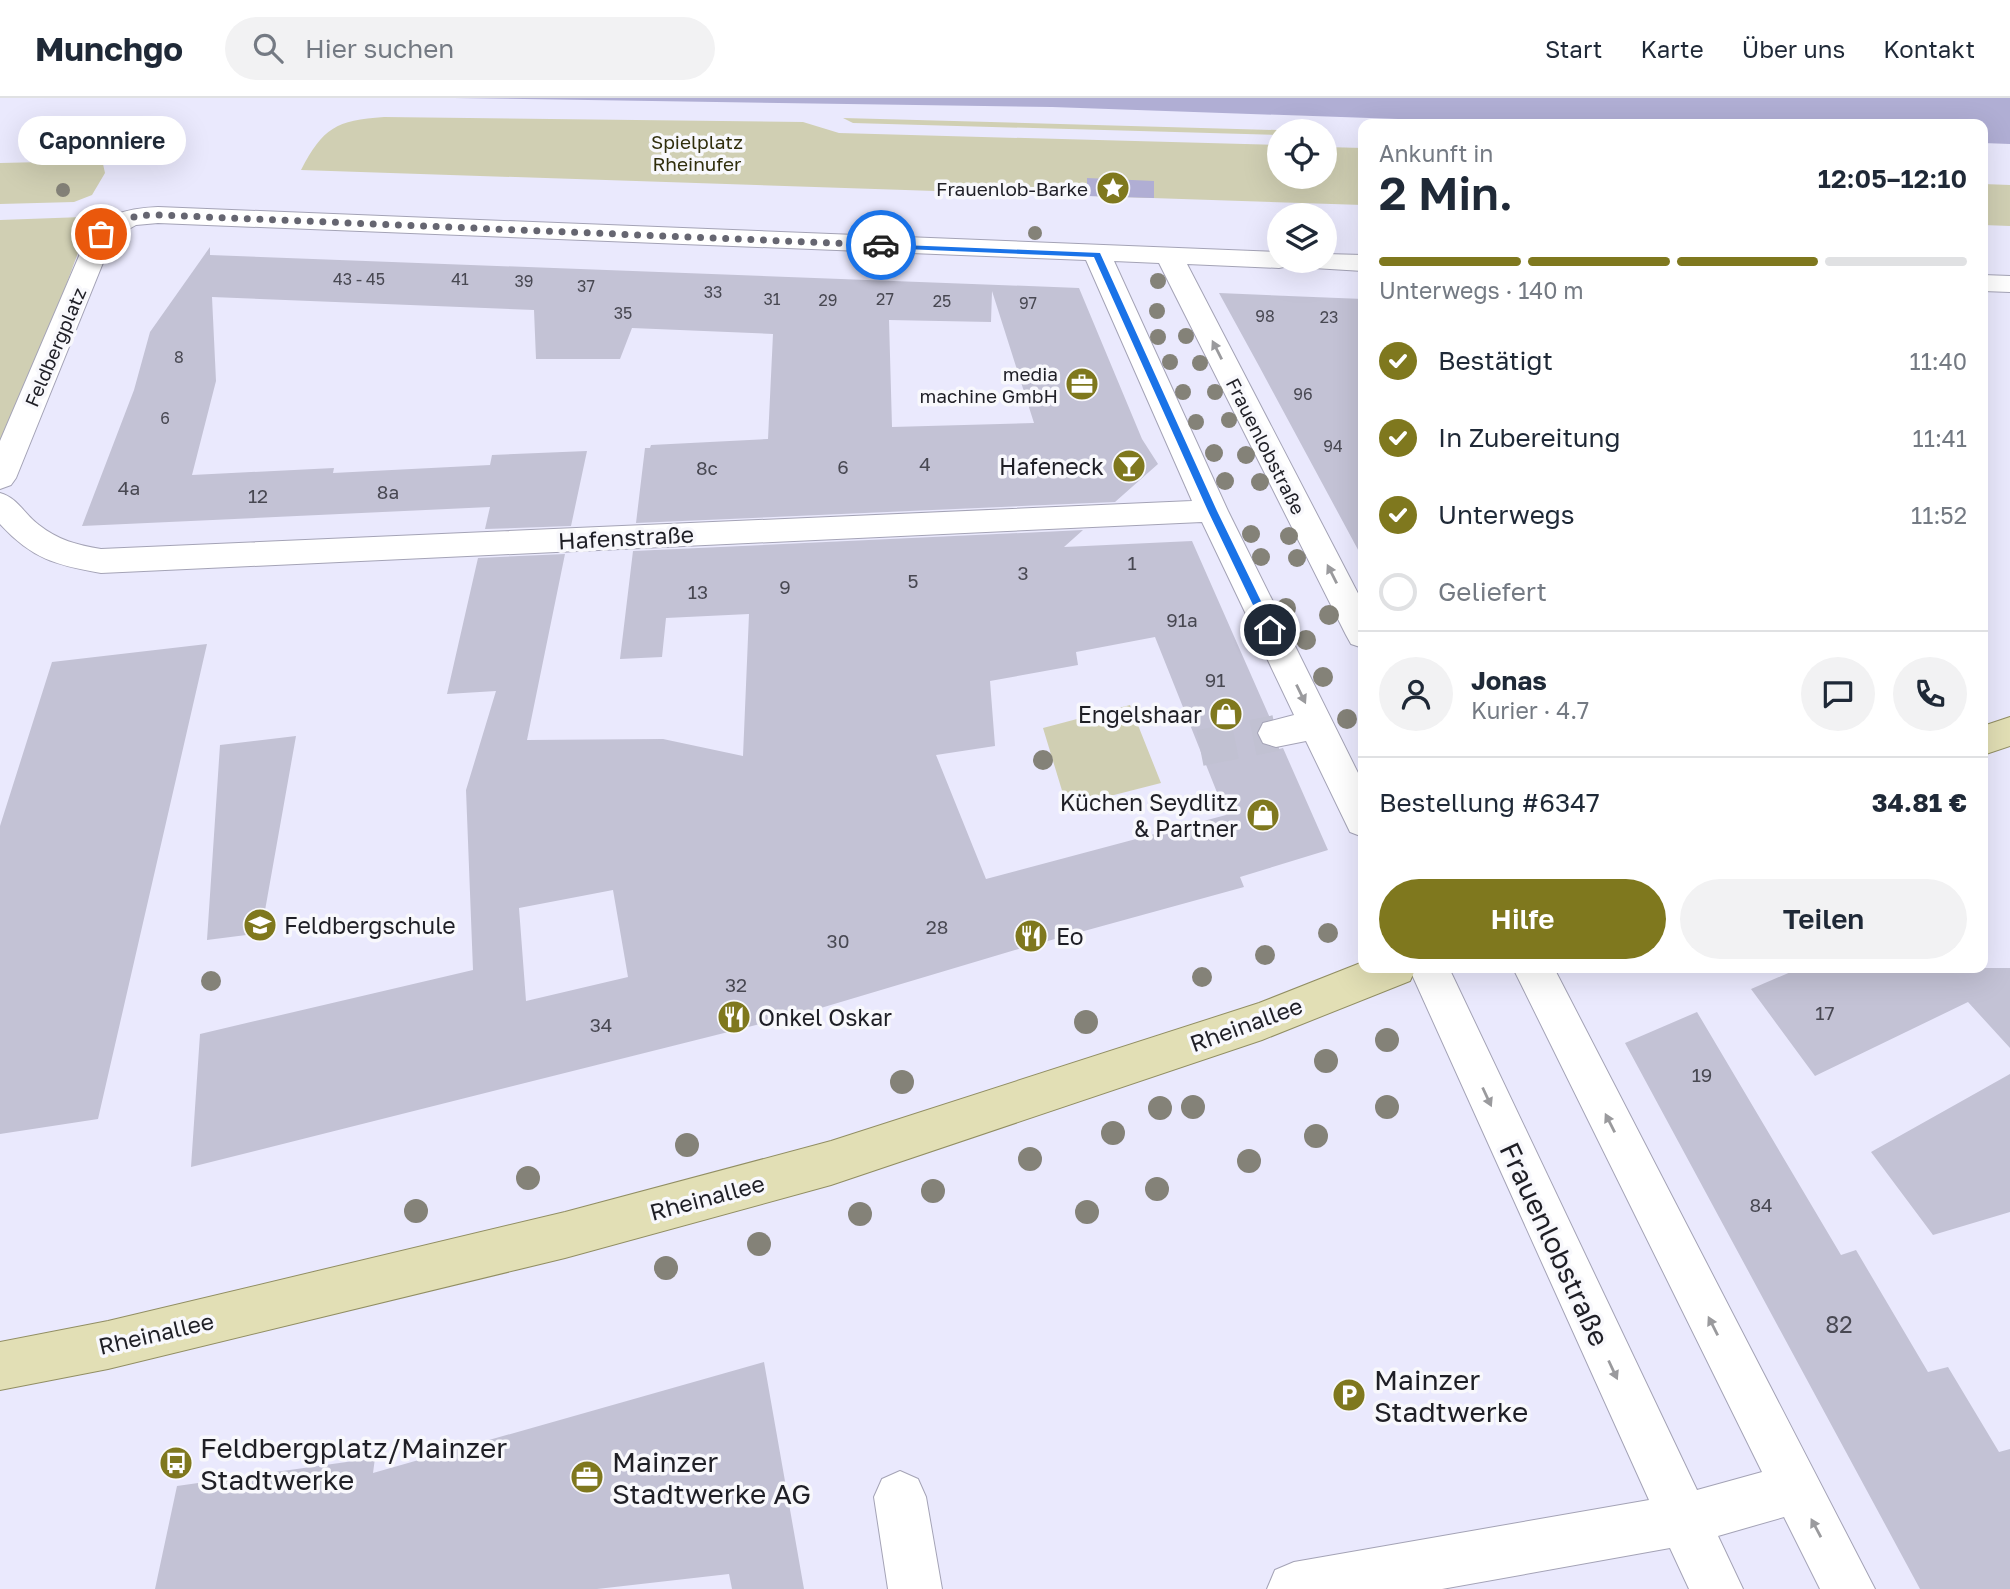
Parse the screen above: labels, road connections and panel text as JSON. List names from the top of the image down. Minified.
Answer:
{"streets":{"main road":["Rheinallee"],"street":["Feldbergplatz","Frauenlobstraße","Hafenstraße"]},"parks":["Spielplatz Rheinufer"],"places":{"place":["Frauenlob-Barke"],"other":["Caponniere"],"office":["media machine GmbH","Mainzer Stadtwerke AG"],"bar":["Hafeneck"],"shop":["Engelshaar","Küchen Seydlitz & Partner"],"school or university":["Feldbergschule"],"restaurant":["Eo","Onkel Oskar"],"parking":["Mainzer Stadtwerke"],"bus stop":["Feldbergplatz/Mainzer Stadtwerke"]},"house_numbers":["43 - 45","41","39","37","33","31","27","29","25","97","35","98","23","8","96","6","94","4","6","8c","4a","8a","12","1","3","5","9","13","91a","91","28","30","32","17","34","19","84","82"],"page":{"header":"Munchgo","search":"Hier suchen","nav":["Start","Karte","Über uns","Kontakt"],"bubble":"Caponniere","heading":["2 Min.","Ankunft in","12:05–12:10"],"panel":["Jonas","Kurier · 4.7","Bestellung #6347","34.81 €"],"bar":"Unterwegs · 140 m","list":[["Bestätigt","11:40"],["In Zubereitung","11:41"],["Unterwegs","11:52"],"Geliefert"],"buttons":["Hilfe","Teilen"]}}
